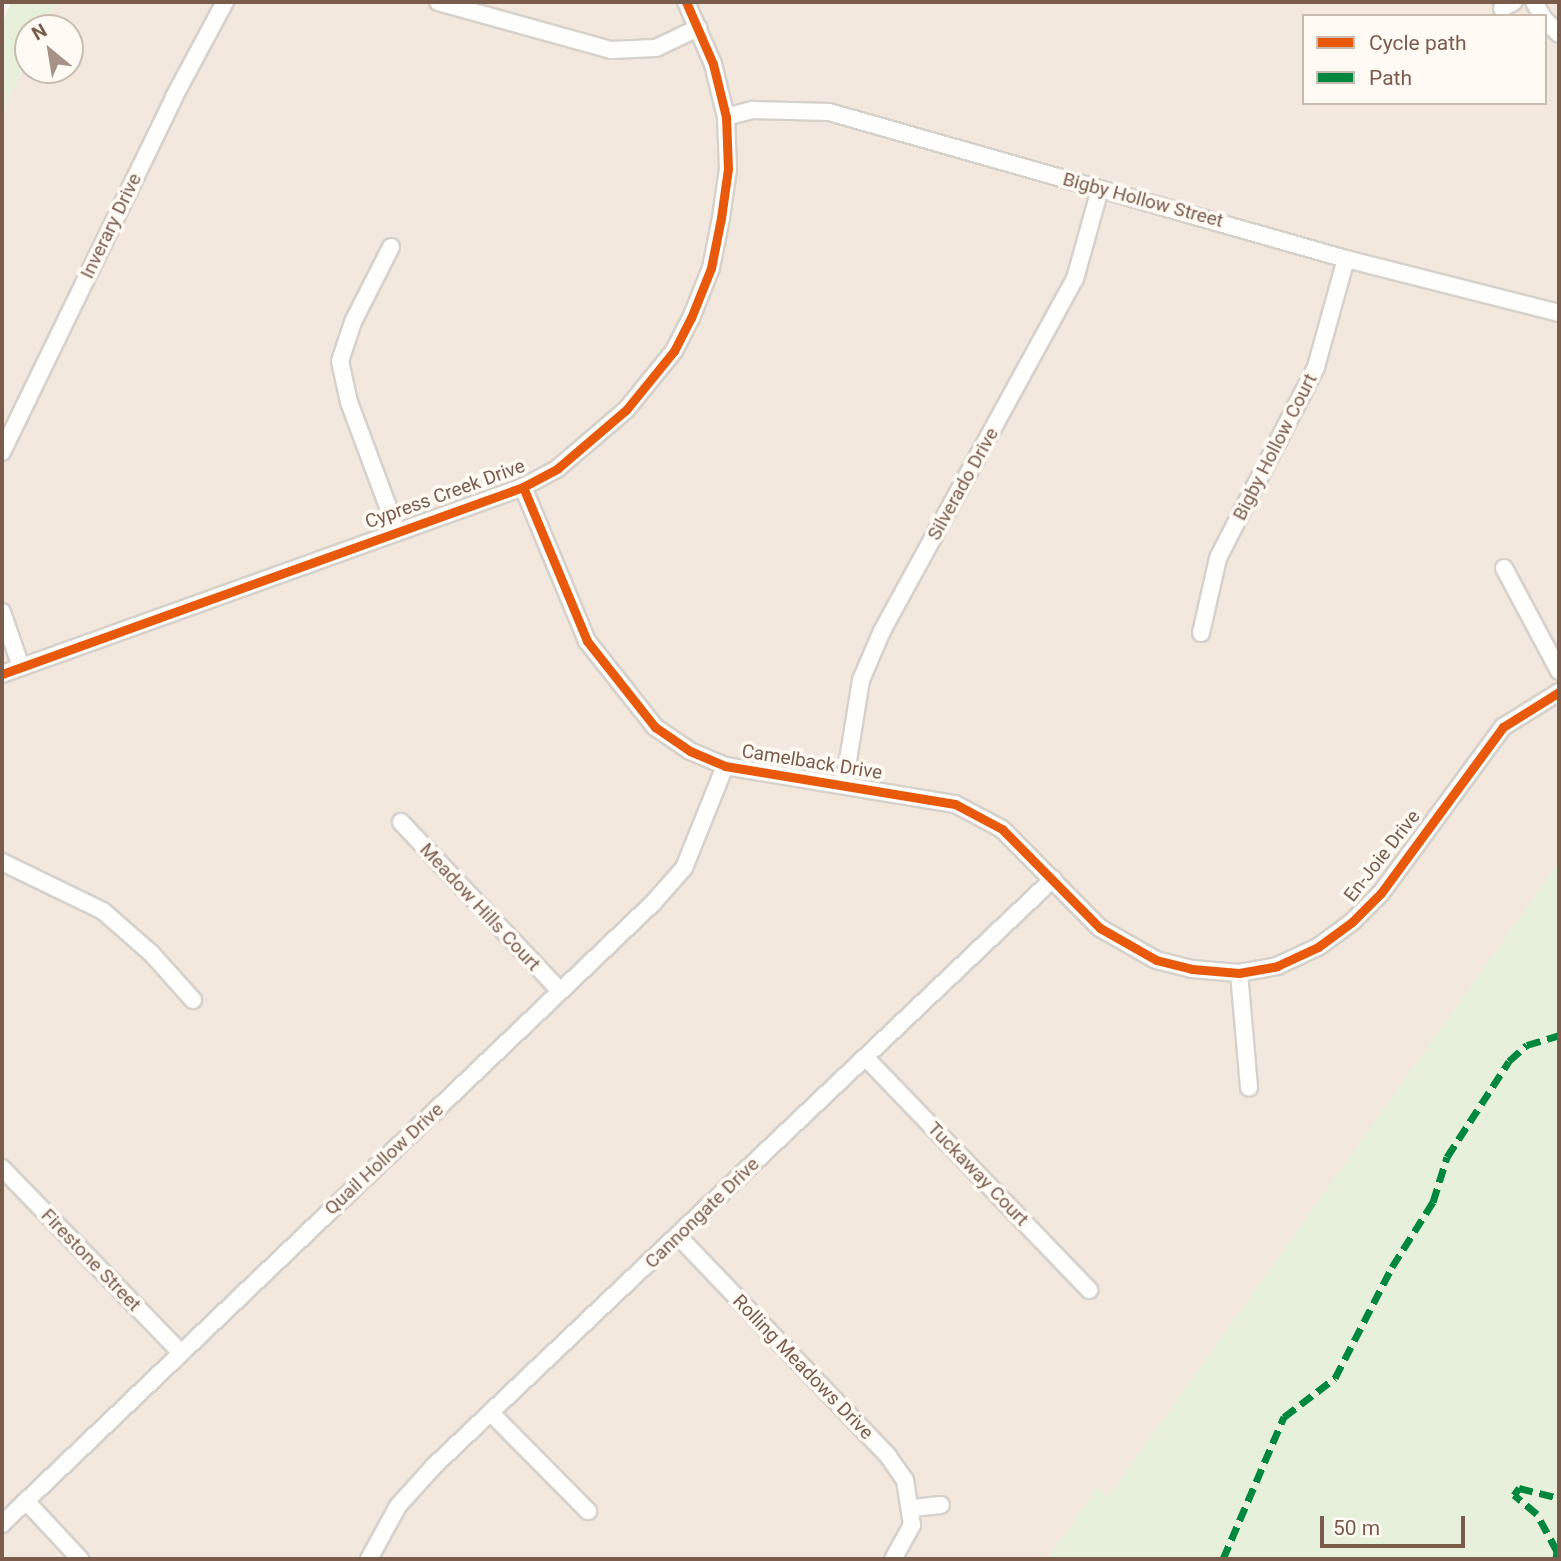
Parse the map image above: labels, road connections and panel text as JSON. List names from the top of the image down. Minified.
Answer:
{"streets":{"street":["Bigby Hollow Street","Inverary Drive","Bigby Hollow Court","Silverado Drive","Cypress Creek Drive","Camelback Drive","En-Joie Drive","Meadow Hills Court","Quail Hollow Drive","Tuckaway Court","Cannongate Drive","Firestone Street","Rolling Meadows Drive"]},"crossings":[["Bigby Hollow Street","Bigby Hollow Court"],["Bigby Hollow Street","Silverado Drive"],["Bigby Hollow Street","Cypress Creek Drive"],["Silverado Drive","Camelback Drive"],["Cypress Creek Drive","Camelback Drive"],["Camelback Drive","En-Joie Drive"],["Camelback Drive","Quail Hollow Drive"],["Camelback Drive","Cannongate Drive"],["Meadow Hills Court","Quail Hollow Drive"],["Quail Hollow Drive","Firestone Street"],["Tuckaway Court","Cannongate Drive"],["Cannongate Drive","Rolling Meadows Drive"]],"legend":["Cycle path","Path"],"scale_bar":"50 m","north":"top left"}
